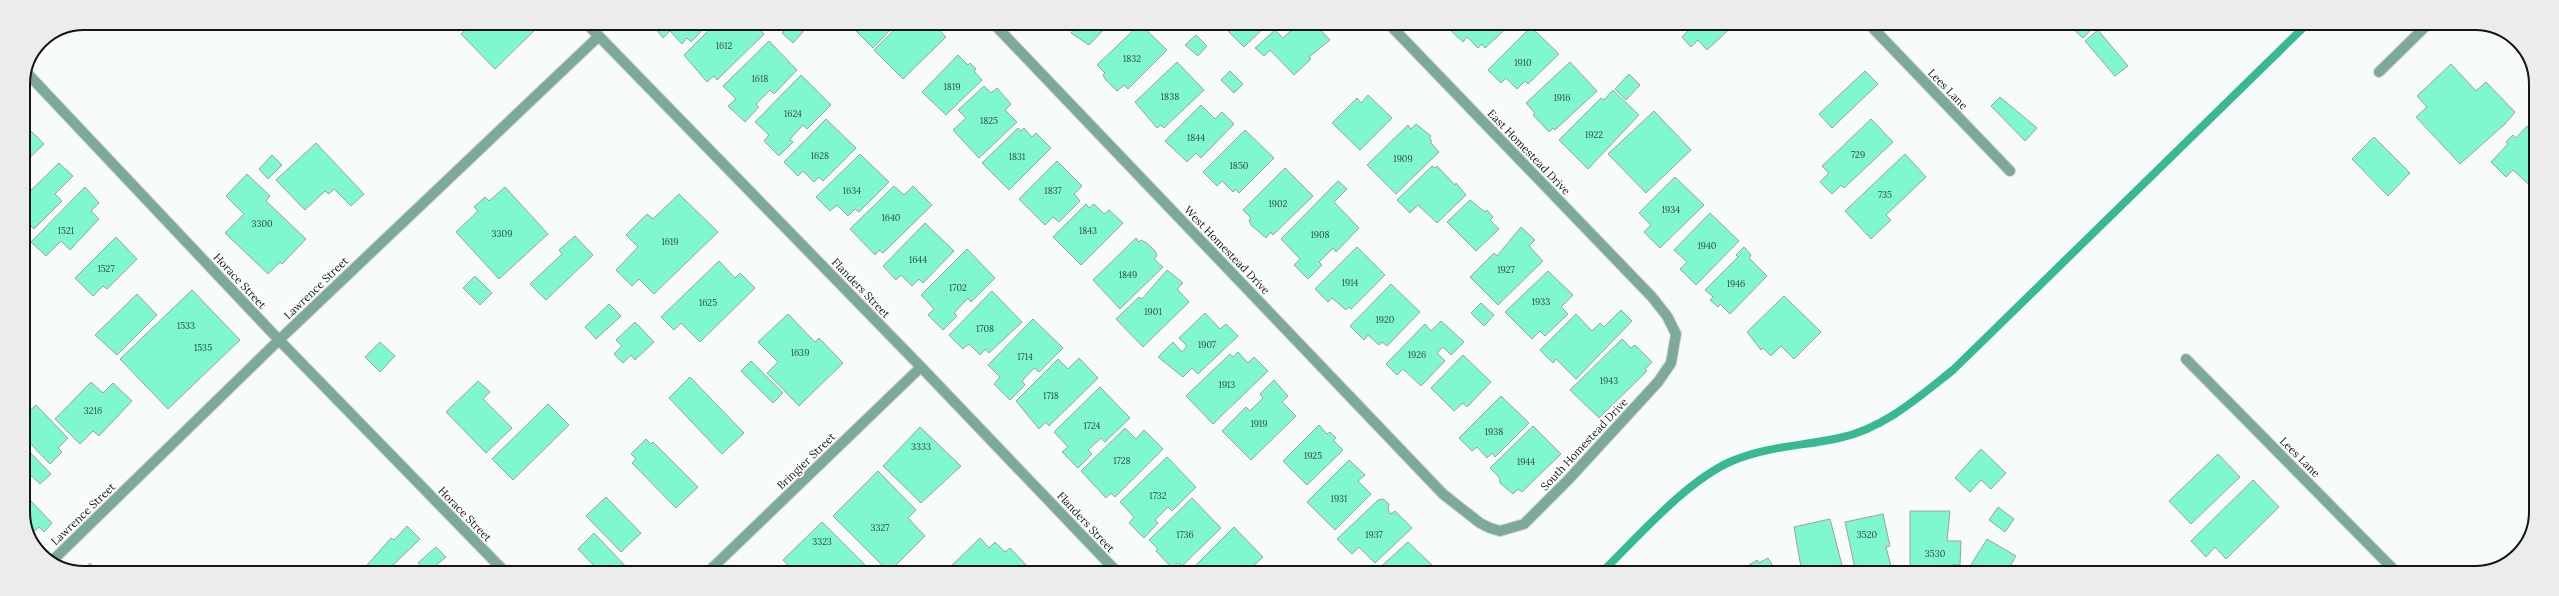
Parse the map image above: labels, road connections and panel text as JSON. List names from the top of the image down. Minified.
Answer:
{"streets":{"street":["Lees Lane","East Homestead Drive","West Homestead Drive","Horace Street","Lawrence Street","Flanders Street","South Homestead Drive","Bringier Street"]},"crossings":[["East Homestead Drive","South Homestead Drive"],["West Homestead Drive","South Homestead Drive"],["Horace Street","Lawrence Street"],["Lawrence Street","Flanders Street"],["Flanders Street","Bringier Street"]],"house_numbers":["1612","1832","1910","1618","1819","1838","1916","1624","1825","1922","1844","729","1628","1831","1909","1850","1634","1837","735","1902","1934","1640","3300","1521","1843","3309","1908","1619","1940","1644","1527","1927","1849","1914","1946","1702","1933","1625","1901","1920","1533","1708","1907","1535","1639","1926","1714","1943","1913","1718","3216","1919","1724","1938","3333","1925","1728","1944","1732","1931","3327","1736","1937","3520","3323","3530"]}
